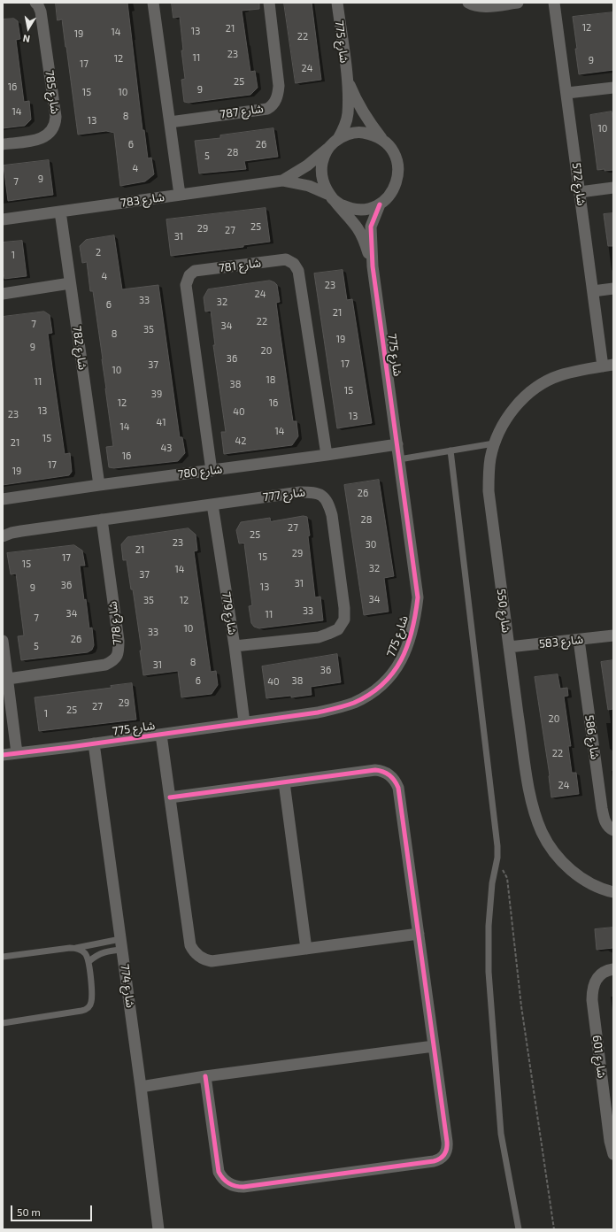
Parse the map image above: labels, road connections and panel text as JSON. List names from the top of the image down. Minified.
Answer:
{"streets":{"street":["شارع 775","شارع 785","شارع 787","شارع 572","شارع 783","شارع 781","شارع 782","شارع 780","شارع 777","شارع 550","شارع 779","شارع 778","شارع 583","شارع 586","شارع 774","شارع 601"]},"crossings":[["شارع 775","شارع 783"],["شارع 775","شارع 780"],["شارع 775","شارع 779"],["شارع 775","شارع 774"],["شارع 572","شارع 550"],["شارع 783","شارع 782"],["شارع 781","شارع 780"],["شارع 782","شارع 780"],["شارع 777","شارع 779"],["شارع 777","شارع 778"],["شارع 550","شارع 583"],["شارع 583","شارع 586"]],"house_numbers":["12","21","13","14","19","22","23","11","12","9","17","24","25","16","9","15","10","14","8","13","10","6","26","28","5","4","9","7","25","29","27","31","2","1","4","23","24","33","32","6","21","22","7","34","35","8","19","9","20","36","17","37","10","18","11","38","15","39","12","16","13","40","23","13","41","14","14","15","42","21","43","16","17","19","26","28","27","25","23","30","21","29","15","17","15","32","14","37","31","36","13","9","34","35","12","33","34","11","7","10","33","26","5","8","31","36","6","38","40","29","27","25","1","20","22","24"],"scale_bar":"50 m","north":"bottom"}
